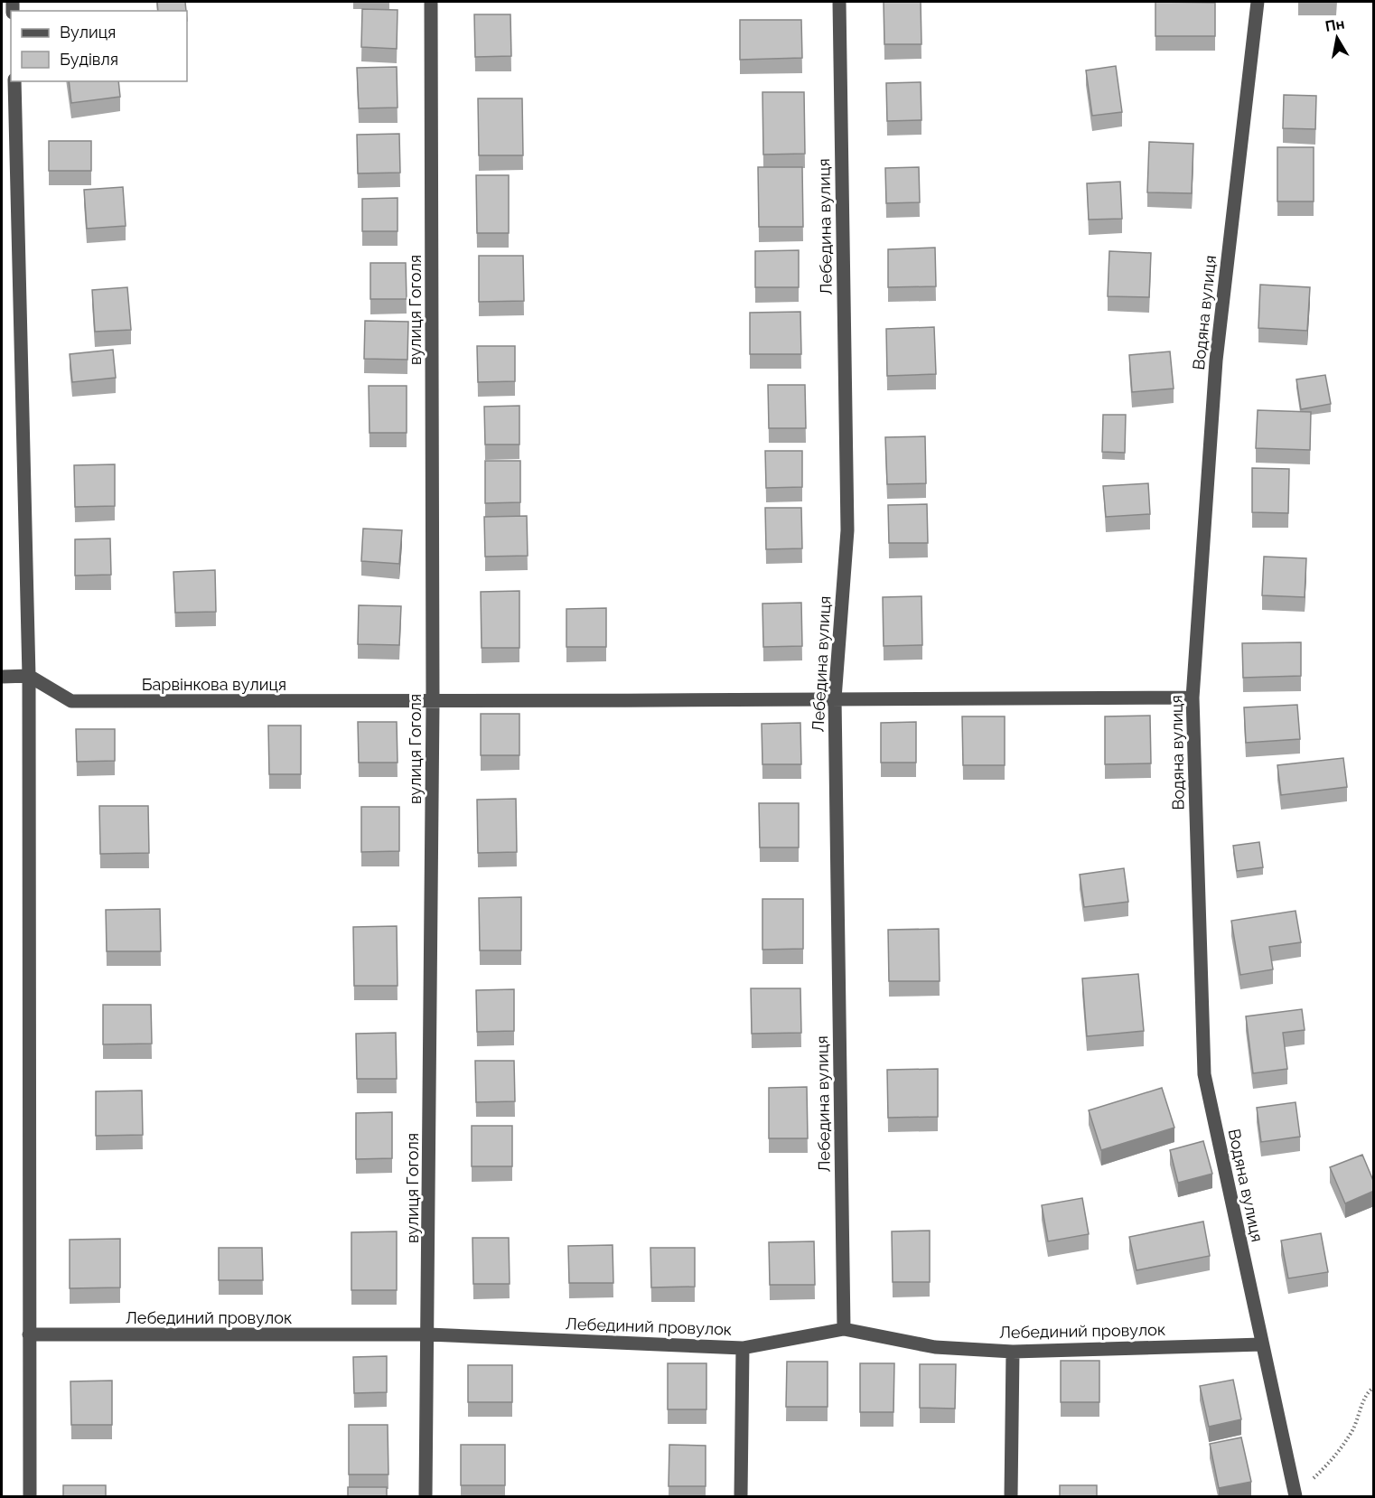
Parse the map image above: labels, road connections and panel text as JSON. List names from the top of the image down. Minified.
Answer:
{"streets":{"street":["Лебедина вулиця","вулиця Гоголя","Водяна вулиця","Барвінкова вулиця","Лебединий провулок"]},"crossings":[["Лебедина вулиця","Барвінкова вулиця"],["Лебедина вулиця","Лебединий провулок"],["вулиця Гоголя","Барвінкова вулиця"],["вулиця Гоголя","Лебединий провулок"],["Водяна вулиця","Барвінкова вулиця"],["Водяна вулиця","Лебединий провулок"]],"legend":["Вулиця","Будівля"],"north":"top"}
